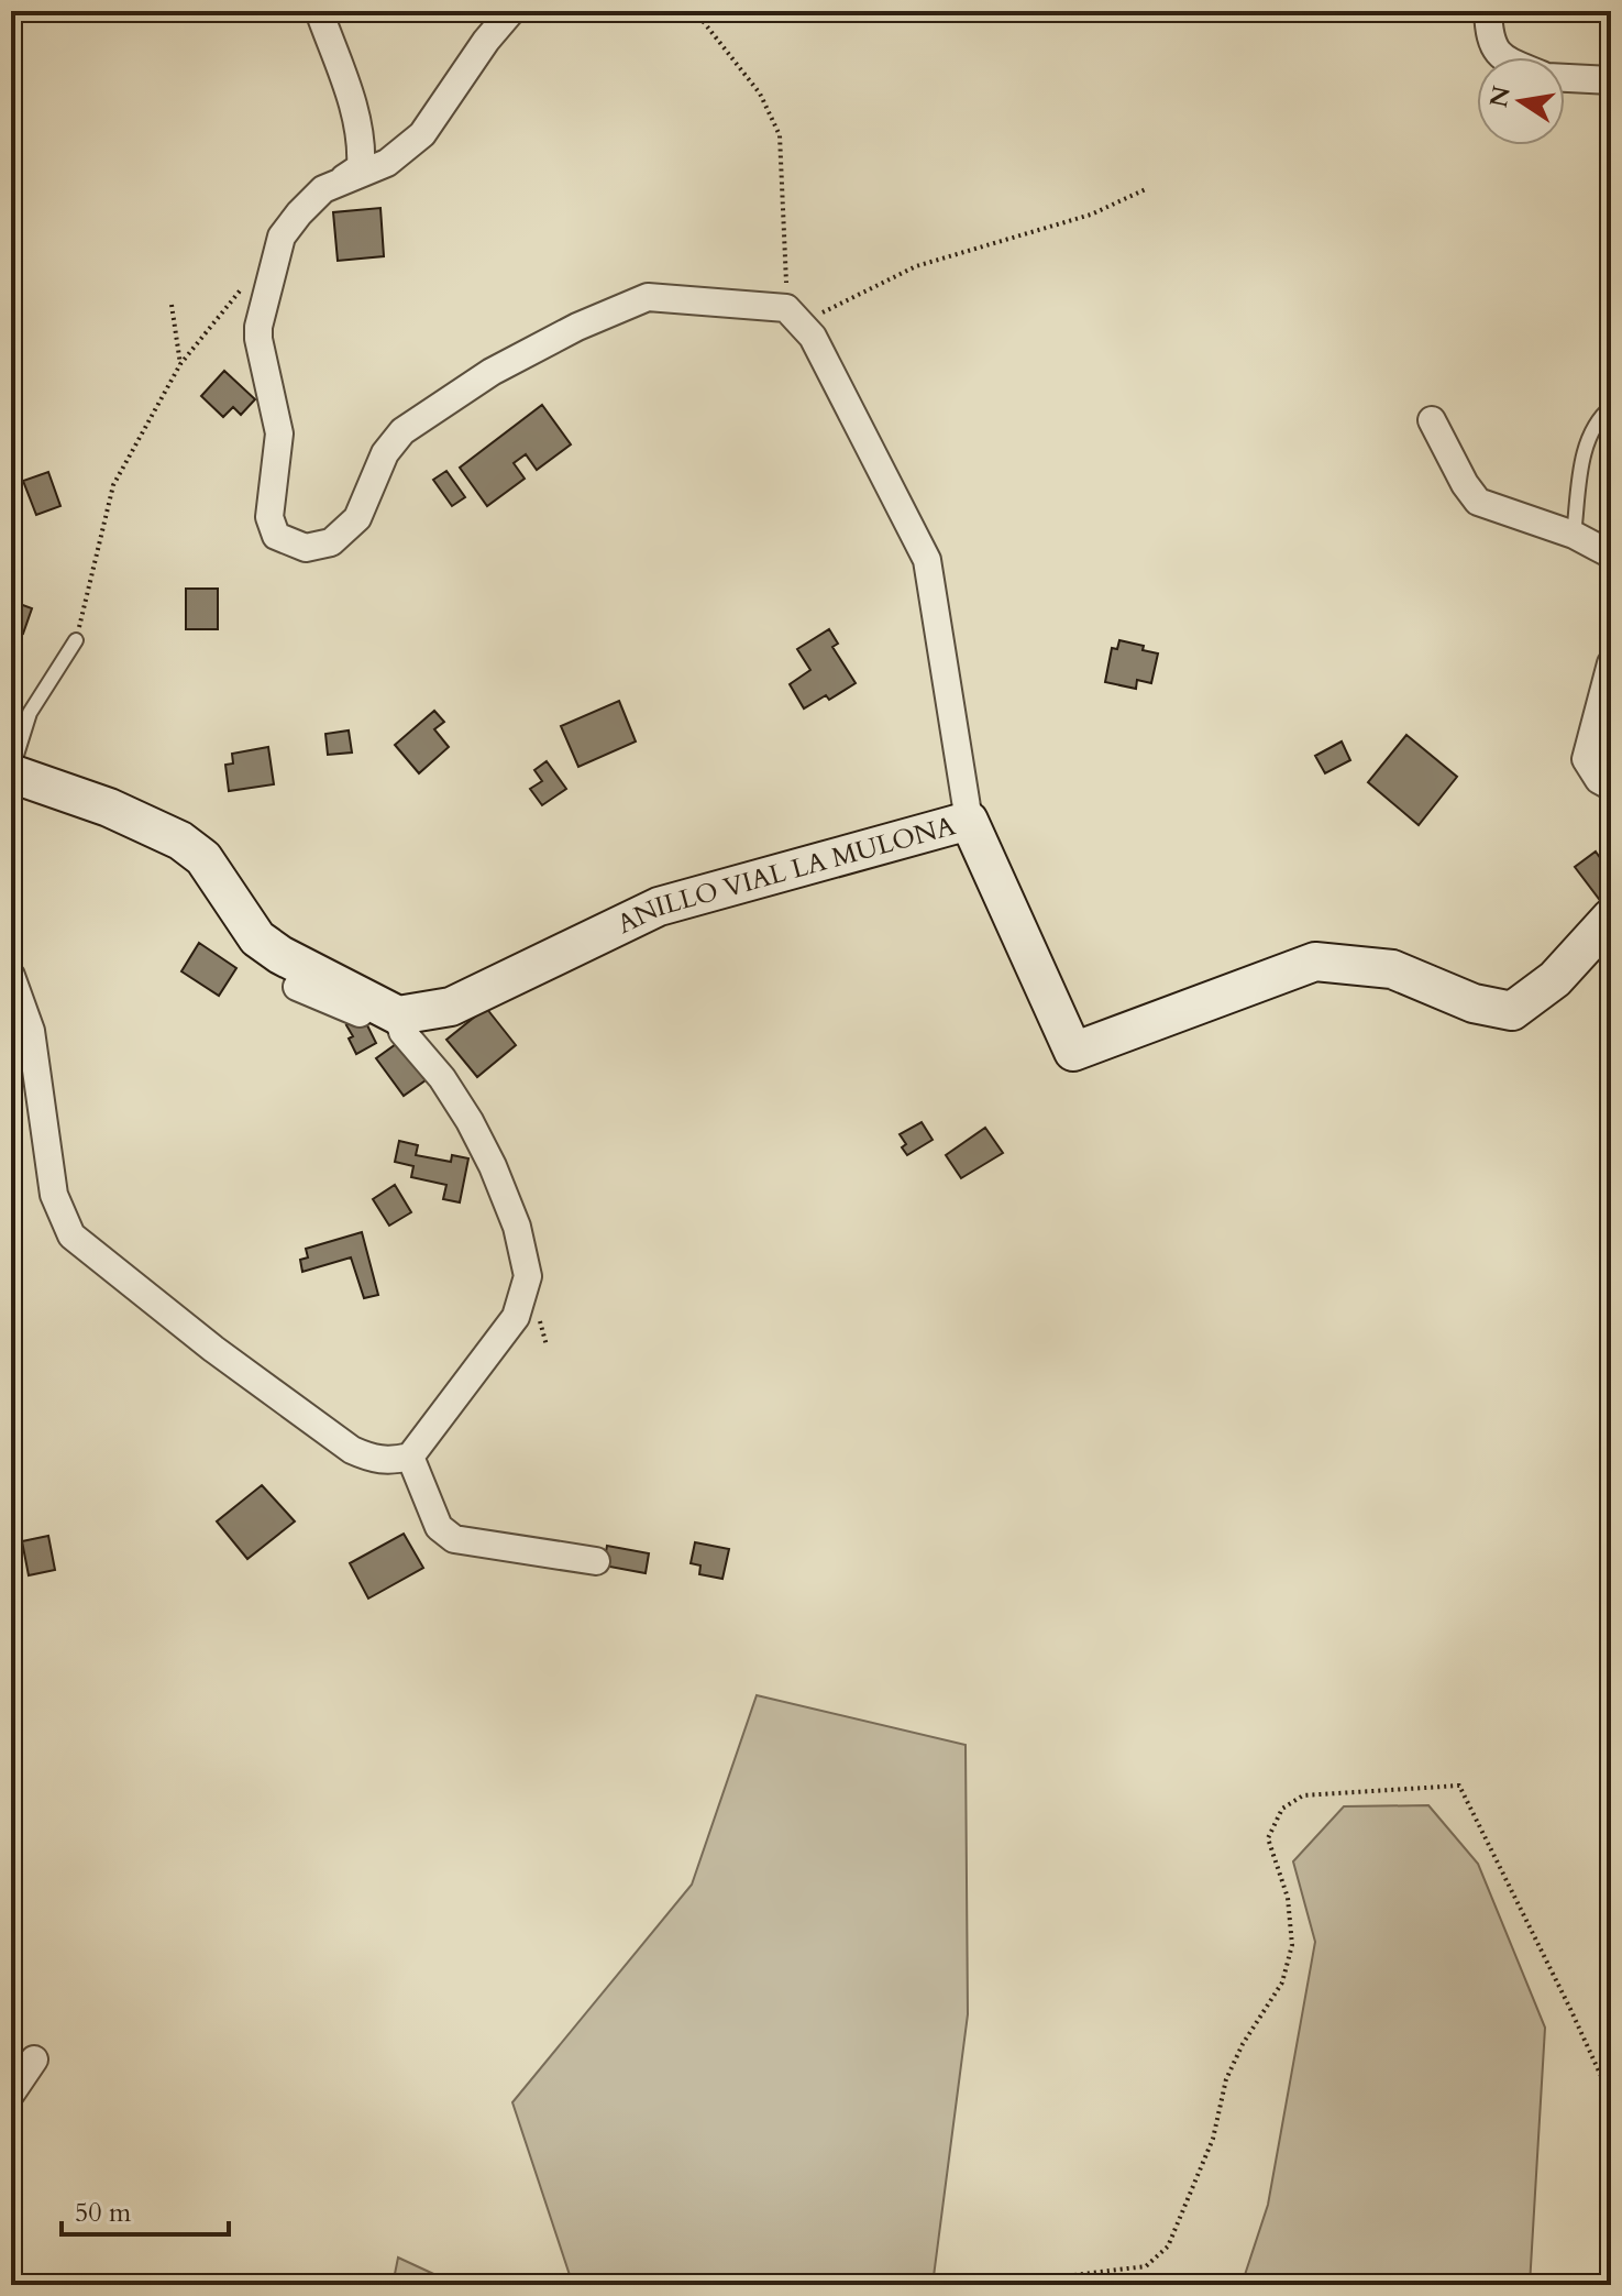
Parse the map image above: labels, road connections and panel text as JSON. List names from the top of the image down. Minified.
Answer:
{"streets":{"street":["ANILLO VIAL LA MULONA"]},"scale_bar":"50 m","north":"left"}
